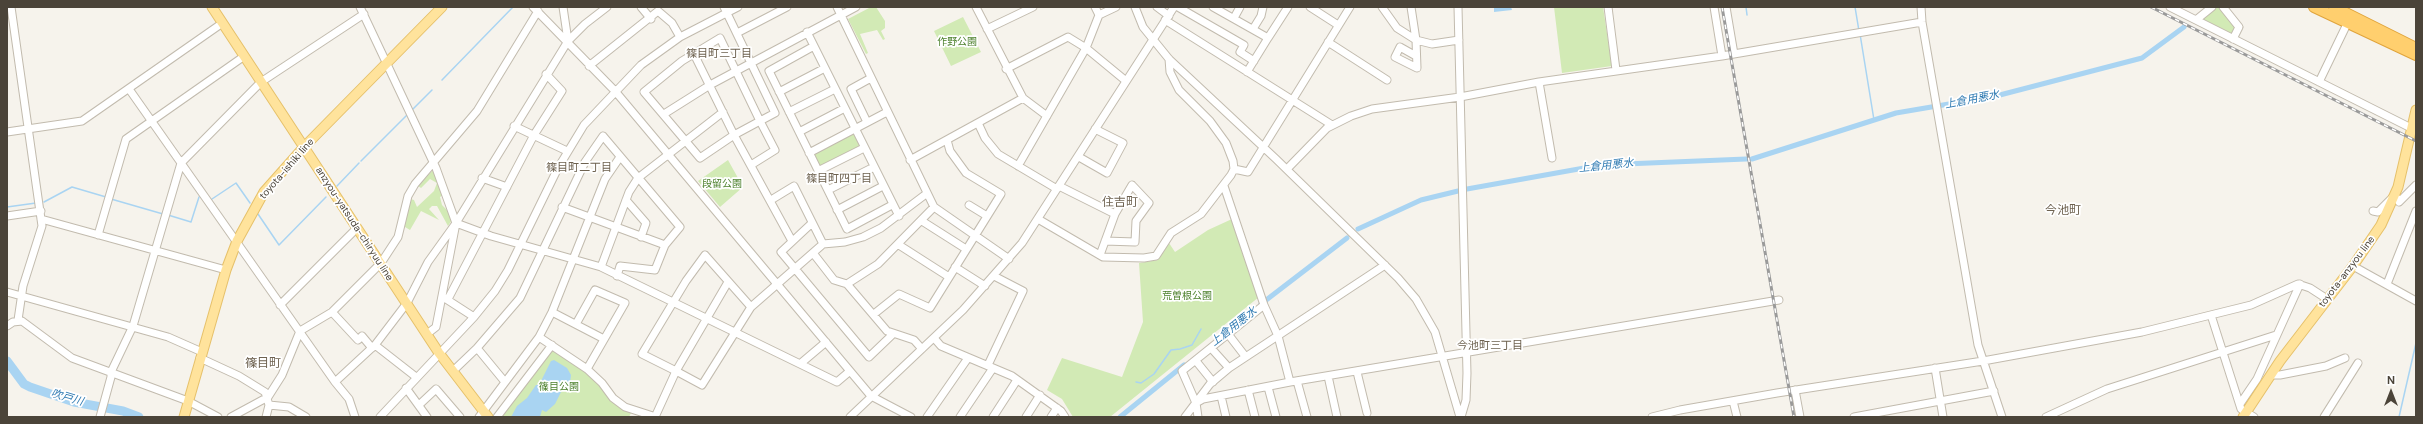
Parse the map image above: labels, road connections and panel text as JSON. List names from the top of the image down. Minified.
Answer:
{"streets":{"main road":["toyota-ishiki line","anzyou-yatsuda-chiryuu line","toyota-anzyou line"]},"crossings":[["toyota-ishiki line","anzyou-yatsuda-chiryuu line"]],"districts":["篠目町三丁目","篠目町二丁目","篠目町四丁目","住吉町","今池町","今池町三丁目","篠目町"],"water":["上倉用悪水","吹戸川"],"parks":["作野公園","段留公園","荒曽根公園","篠目公園"],"north":"top"}
